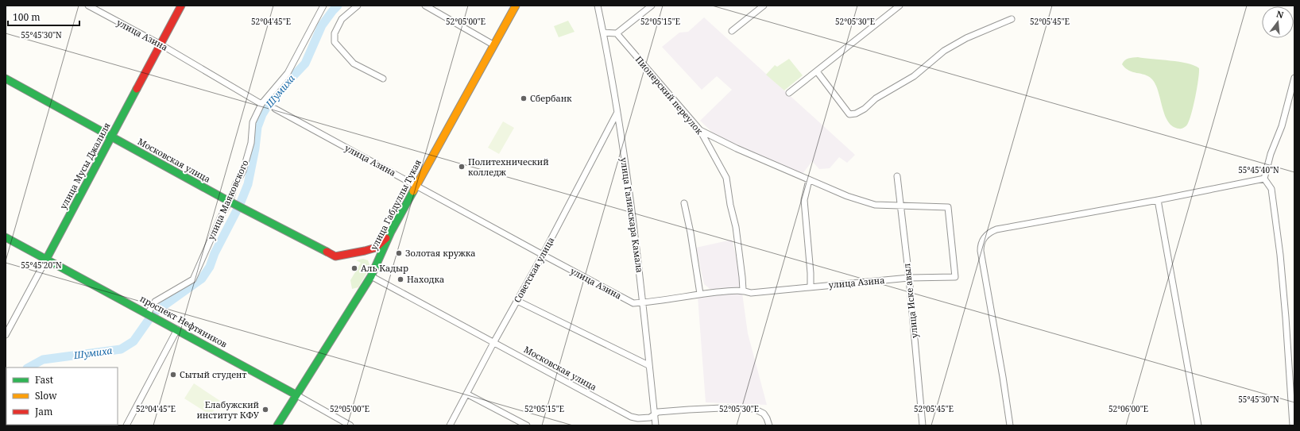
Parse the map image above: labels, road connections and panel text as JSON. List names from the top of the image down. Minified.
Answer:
{"streets":{"main road":["Московская улица","улица Мусы Джалиля","улица Габдуллы Тукая","проспект Нефтяников"],"street":["улица Азина","Пионерский переулок","улица Маяковского","улица Галиаскара Камала","Советская улица","улица Иске авыл"]},"crossings":[["улица Азина","Пионерский переулок"],["улица Азина","улица Мусы Джалиля"],["улица Азина","улица Маяковского"],["улица Азина","улица Габдуллы Тукая"],["улица Азина","улица Галиаскара Камала"],["улица Азина","Советская улица"],["улица Азина","улица Иске авыл"],["Московская улица","улица Мусы Джалиля"],["Московская улица","улица Маяковского"],["Московская улица","улица Габдуллы Тукая"],["Московская улица","улица Галиаскара Камала"],["Московская улица","Советская улица"],["улица Мусы Джалиля","проспект Нефтяников"],["улица Маяковского","проспект Нефтяников"],["улица Габдуллы Тукая","проспект Нефтяников"],["улица Галиаскара Камала","Советская улица"]],"water":["Шумиха"],"places":["Сбербанк","Политехнический колледж","Золотая кружка","Аль Кадыр","Находка","Сытый студент","Елабужский институт КФУ"],"legend":["Fast","Slow","Jam"],"scale_bar":"100 m","north":"top","coordinates":["52°04'45\"E","52°05'00\"E","52°05'15\"E","52°05'30\"E","52°05'45\"E","55°45'30\"N","55°45'40\"N","55°45'20\"N","52°06'00\"E"]}
